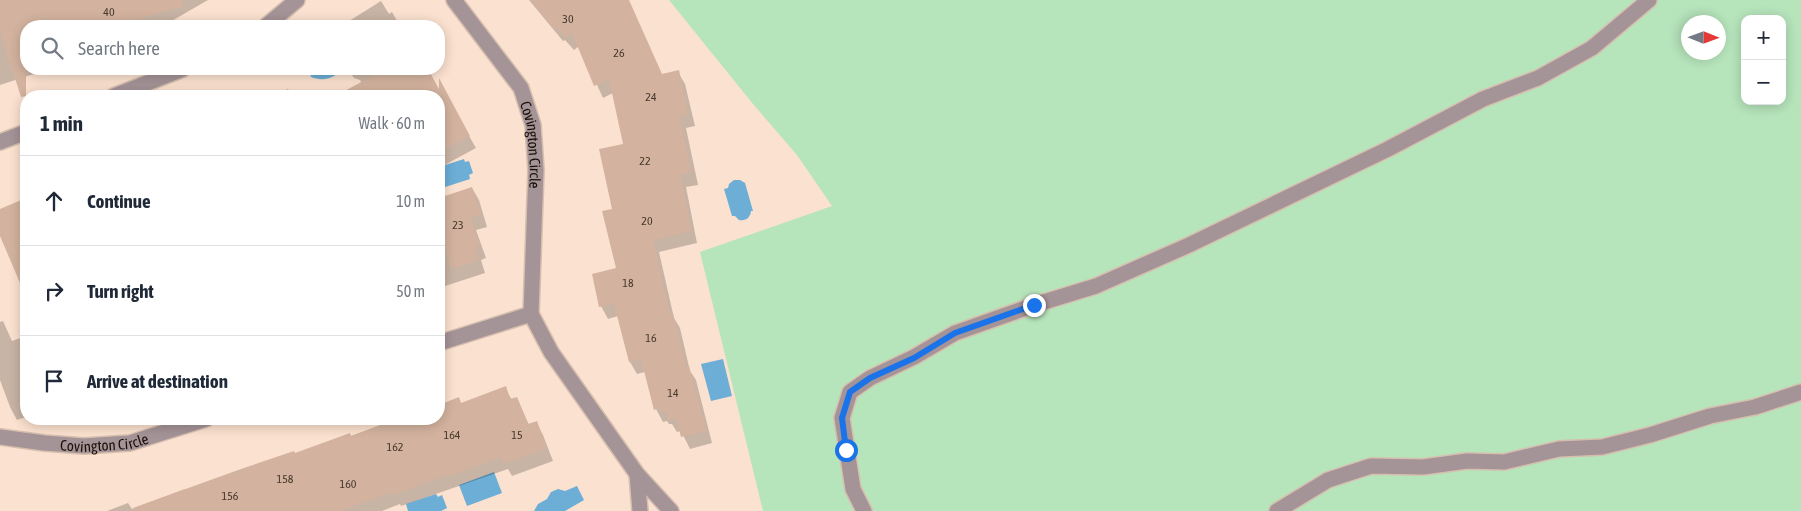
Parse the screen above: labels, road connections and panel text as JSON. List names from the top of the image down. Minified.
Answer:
{"streets":{"street":["Covington Circle"]},"house_numbers":["40","30","26","24","22","20","23","18","16","14","164","15","162","158","160","156"],"north":"right","page":{"map_buttons":["+","−"],"search":"Search here","heading":["1 min","Walk · 60 m"],"list":[["Continue","10 m"],["Turn right","50 m"],"Arrive at destination"]}}
